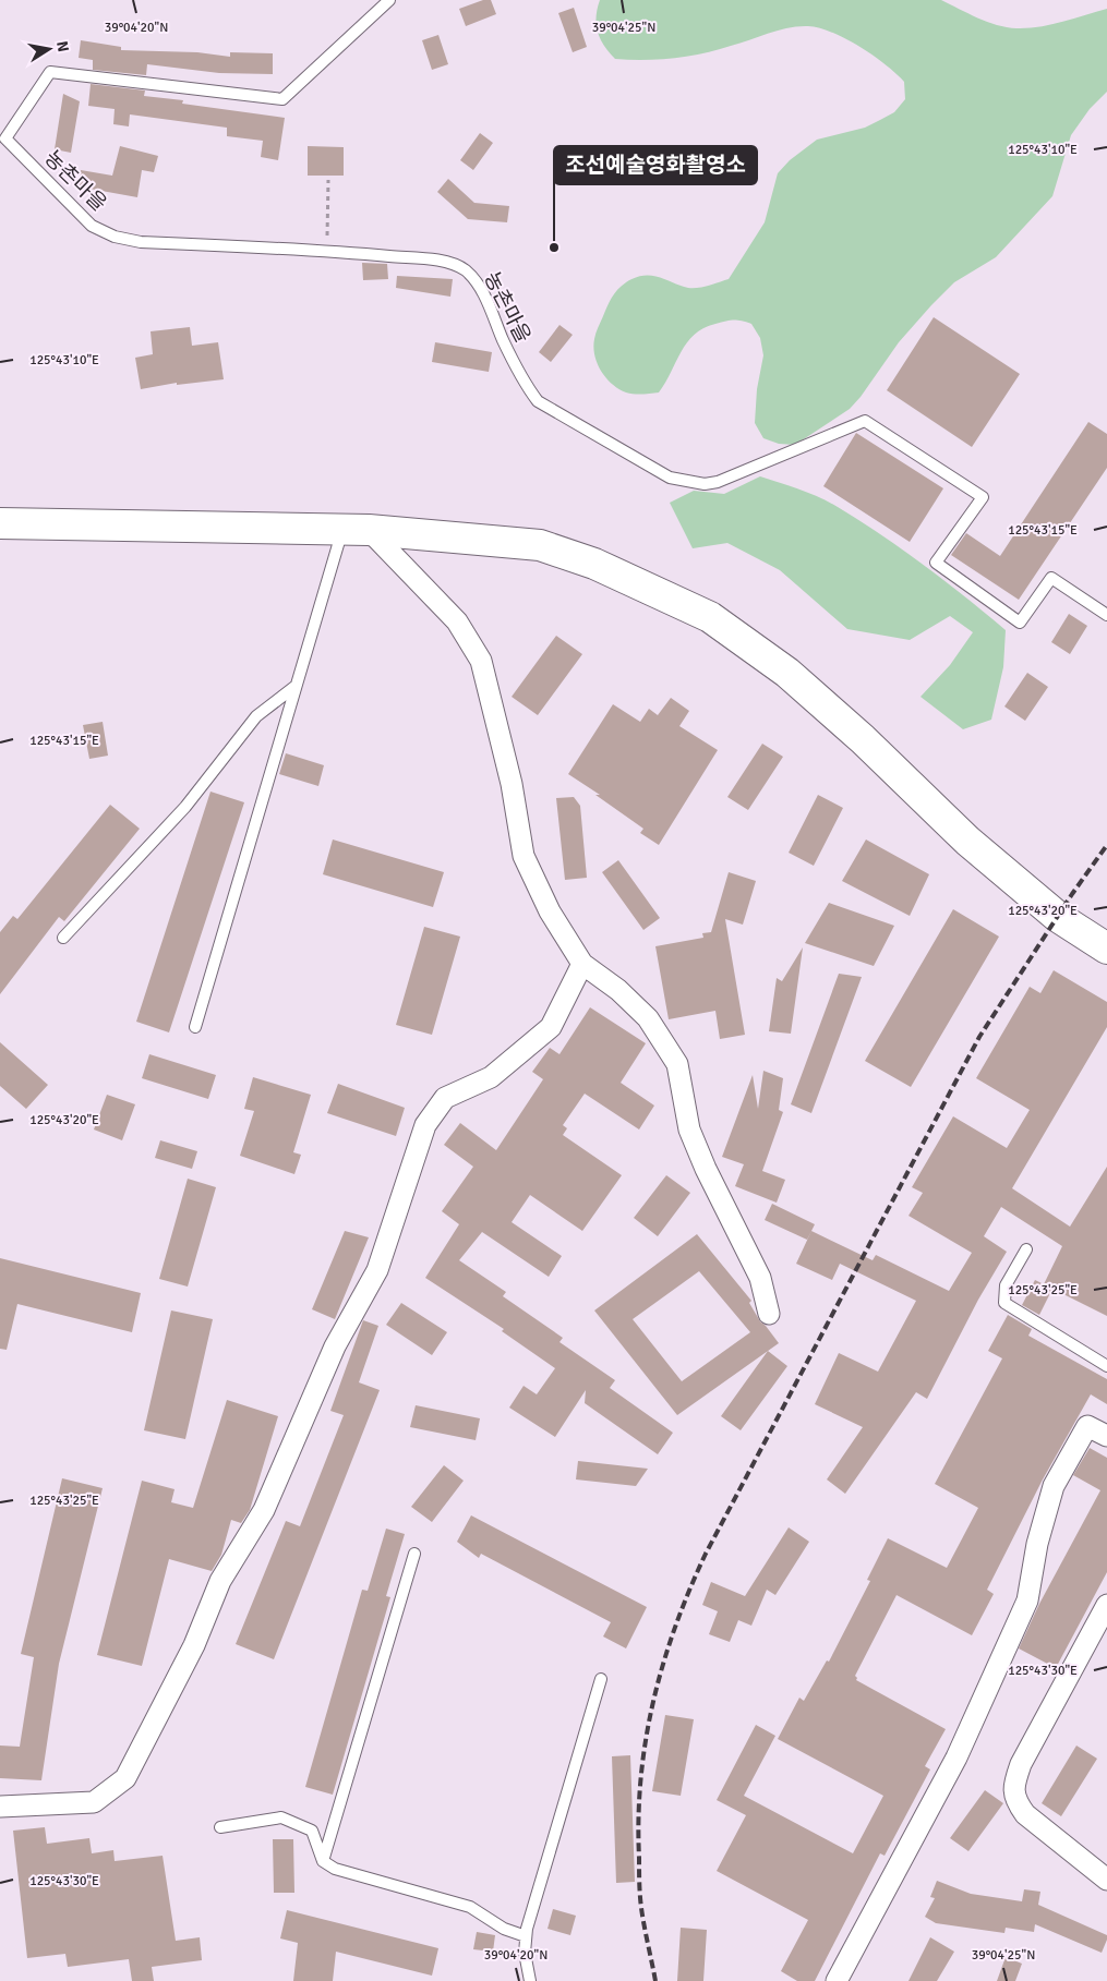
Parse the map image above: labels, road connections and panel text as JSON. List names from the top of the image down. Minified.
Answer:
{"streets":{"lane":["농촌마을"]},"places":["조선예술영화촬영소"],"north":"right","coordinates":["39°04'20\"N","39°04'25\"N","125°43'10\"E","125°43'15\"E","125°43'20\"E","125°43'25\"E","125°43'30\"E"]}
